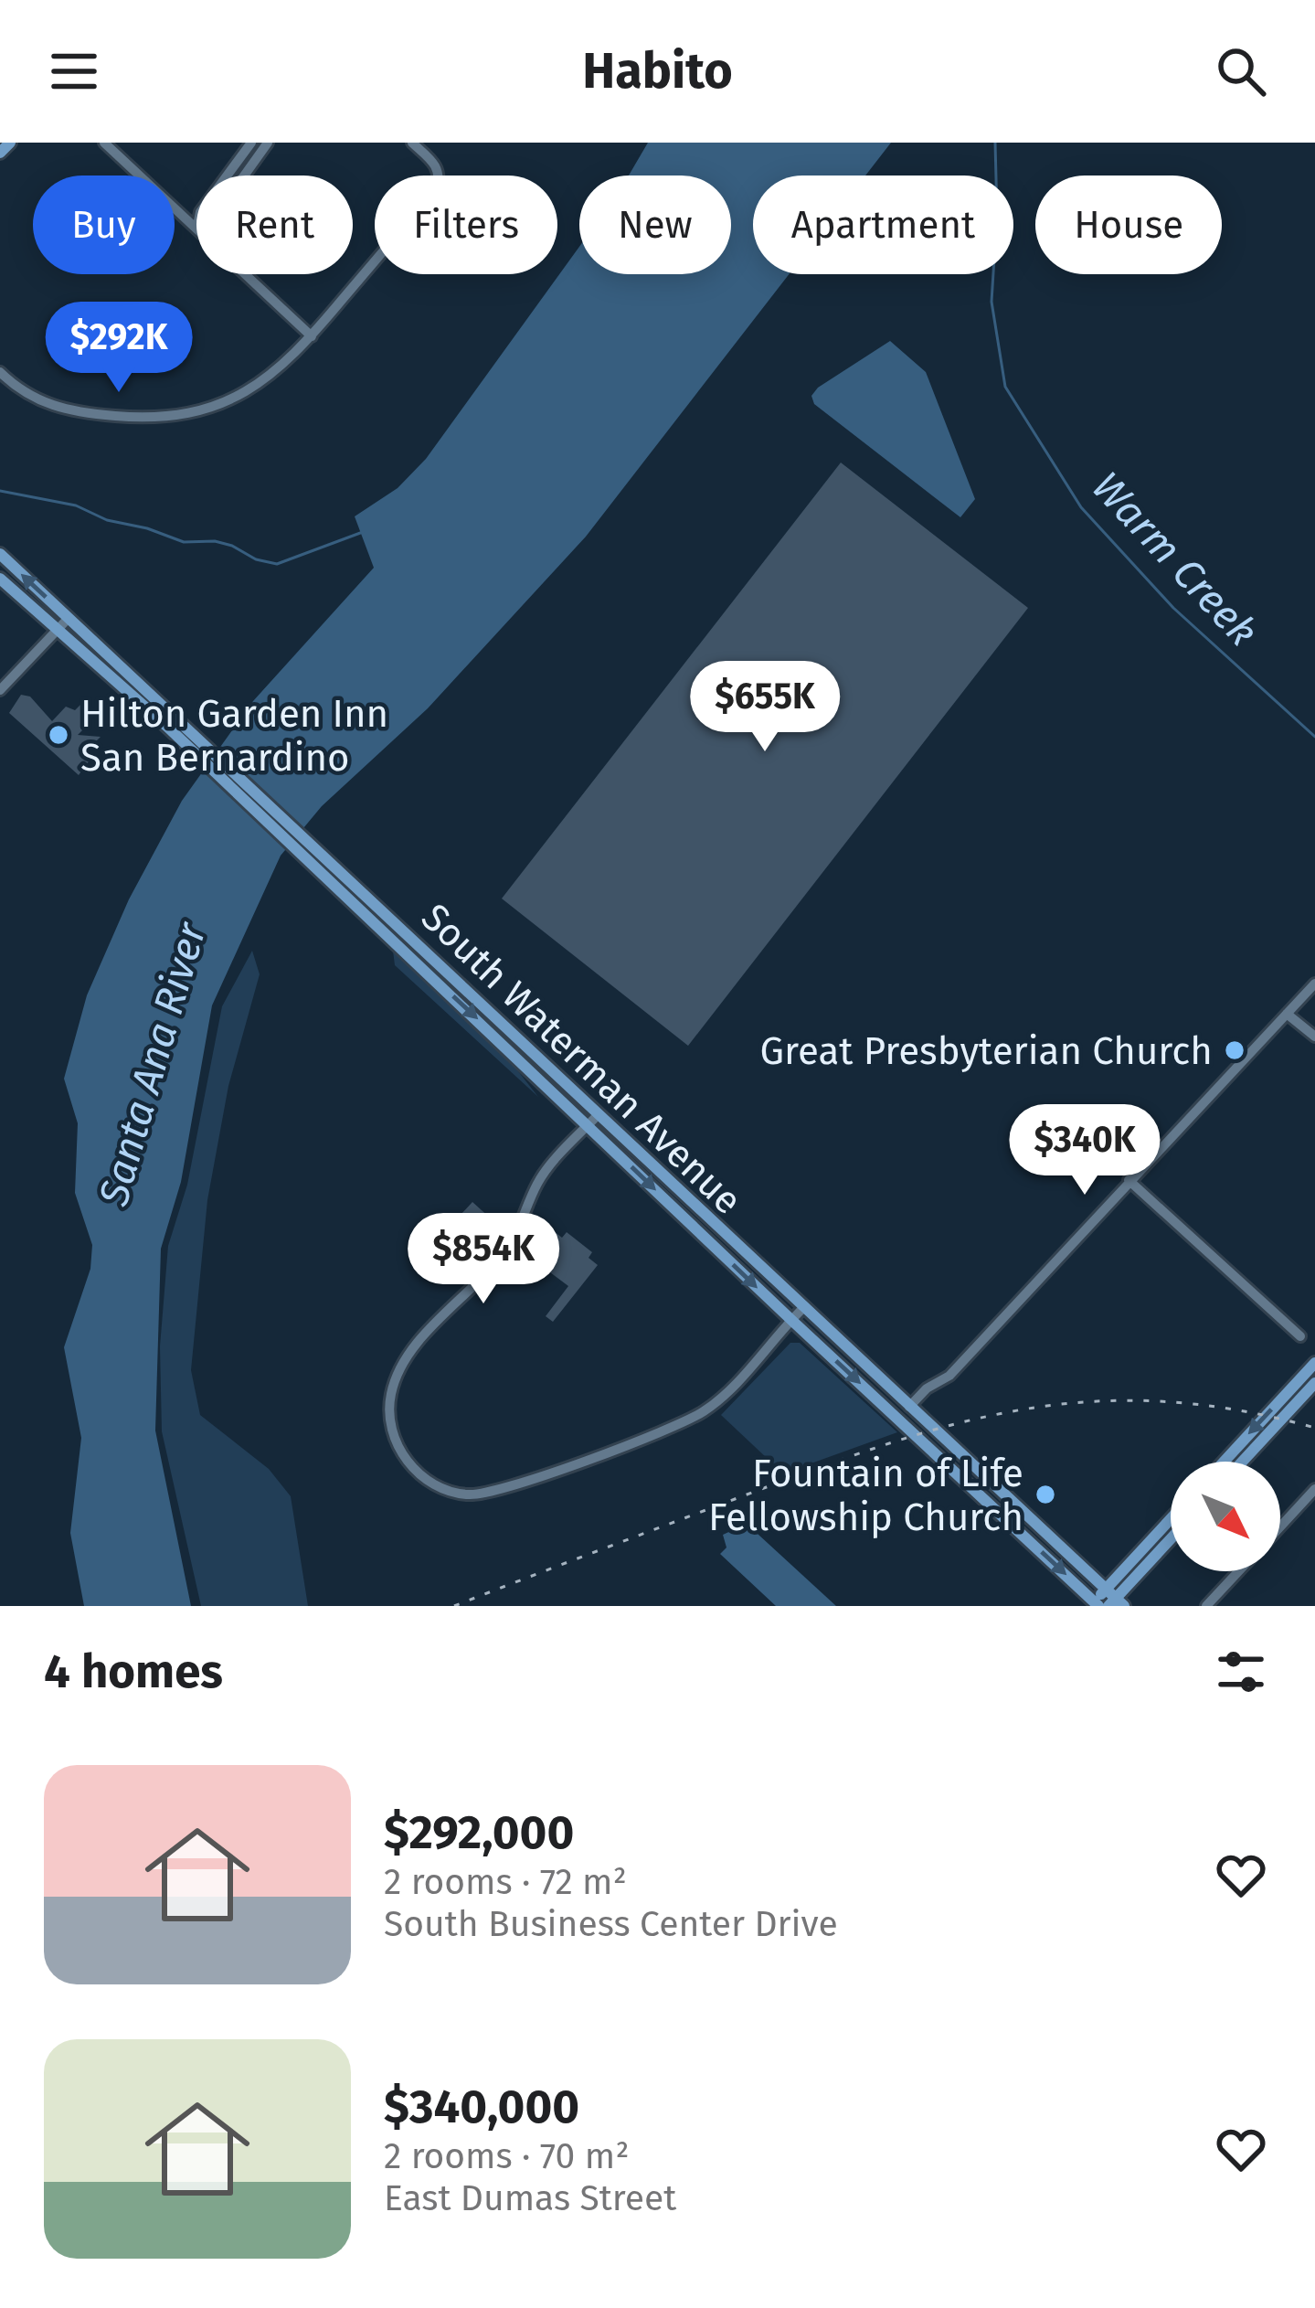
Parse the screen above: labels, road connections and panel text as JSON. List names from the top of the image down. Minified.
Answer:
{"streets":{"main road":["South Waterman Avenue"]},"water":["Warm Creek","Santa Ana River"],"places":["Hilton Garden Inn San Bernardino","Great Presbyterian Church","Fountain of Life Fellowship Church"],"north":"bottom right","page":{"header":"Habito","chip":["Buy","Rent","Filters","New","Apartment","House"],"price":["$292K","$655K","$340K","$854K"],"heading":"4 homes","list":[{"name":"$292,000","note":"2 rooms · 72 m² · South Business Center Drive"},{"name":"$340,000","note":"2 rooms · 70 m² · East Dumas Street"}]}}
